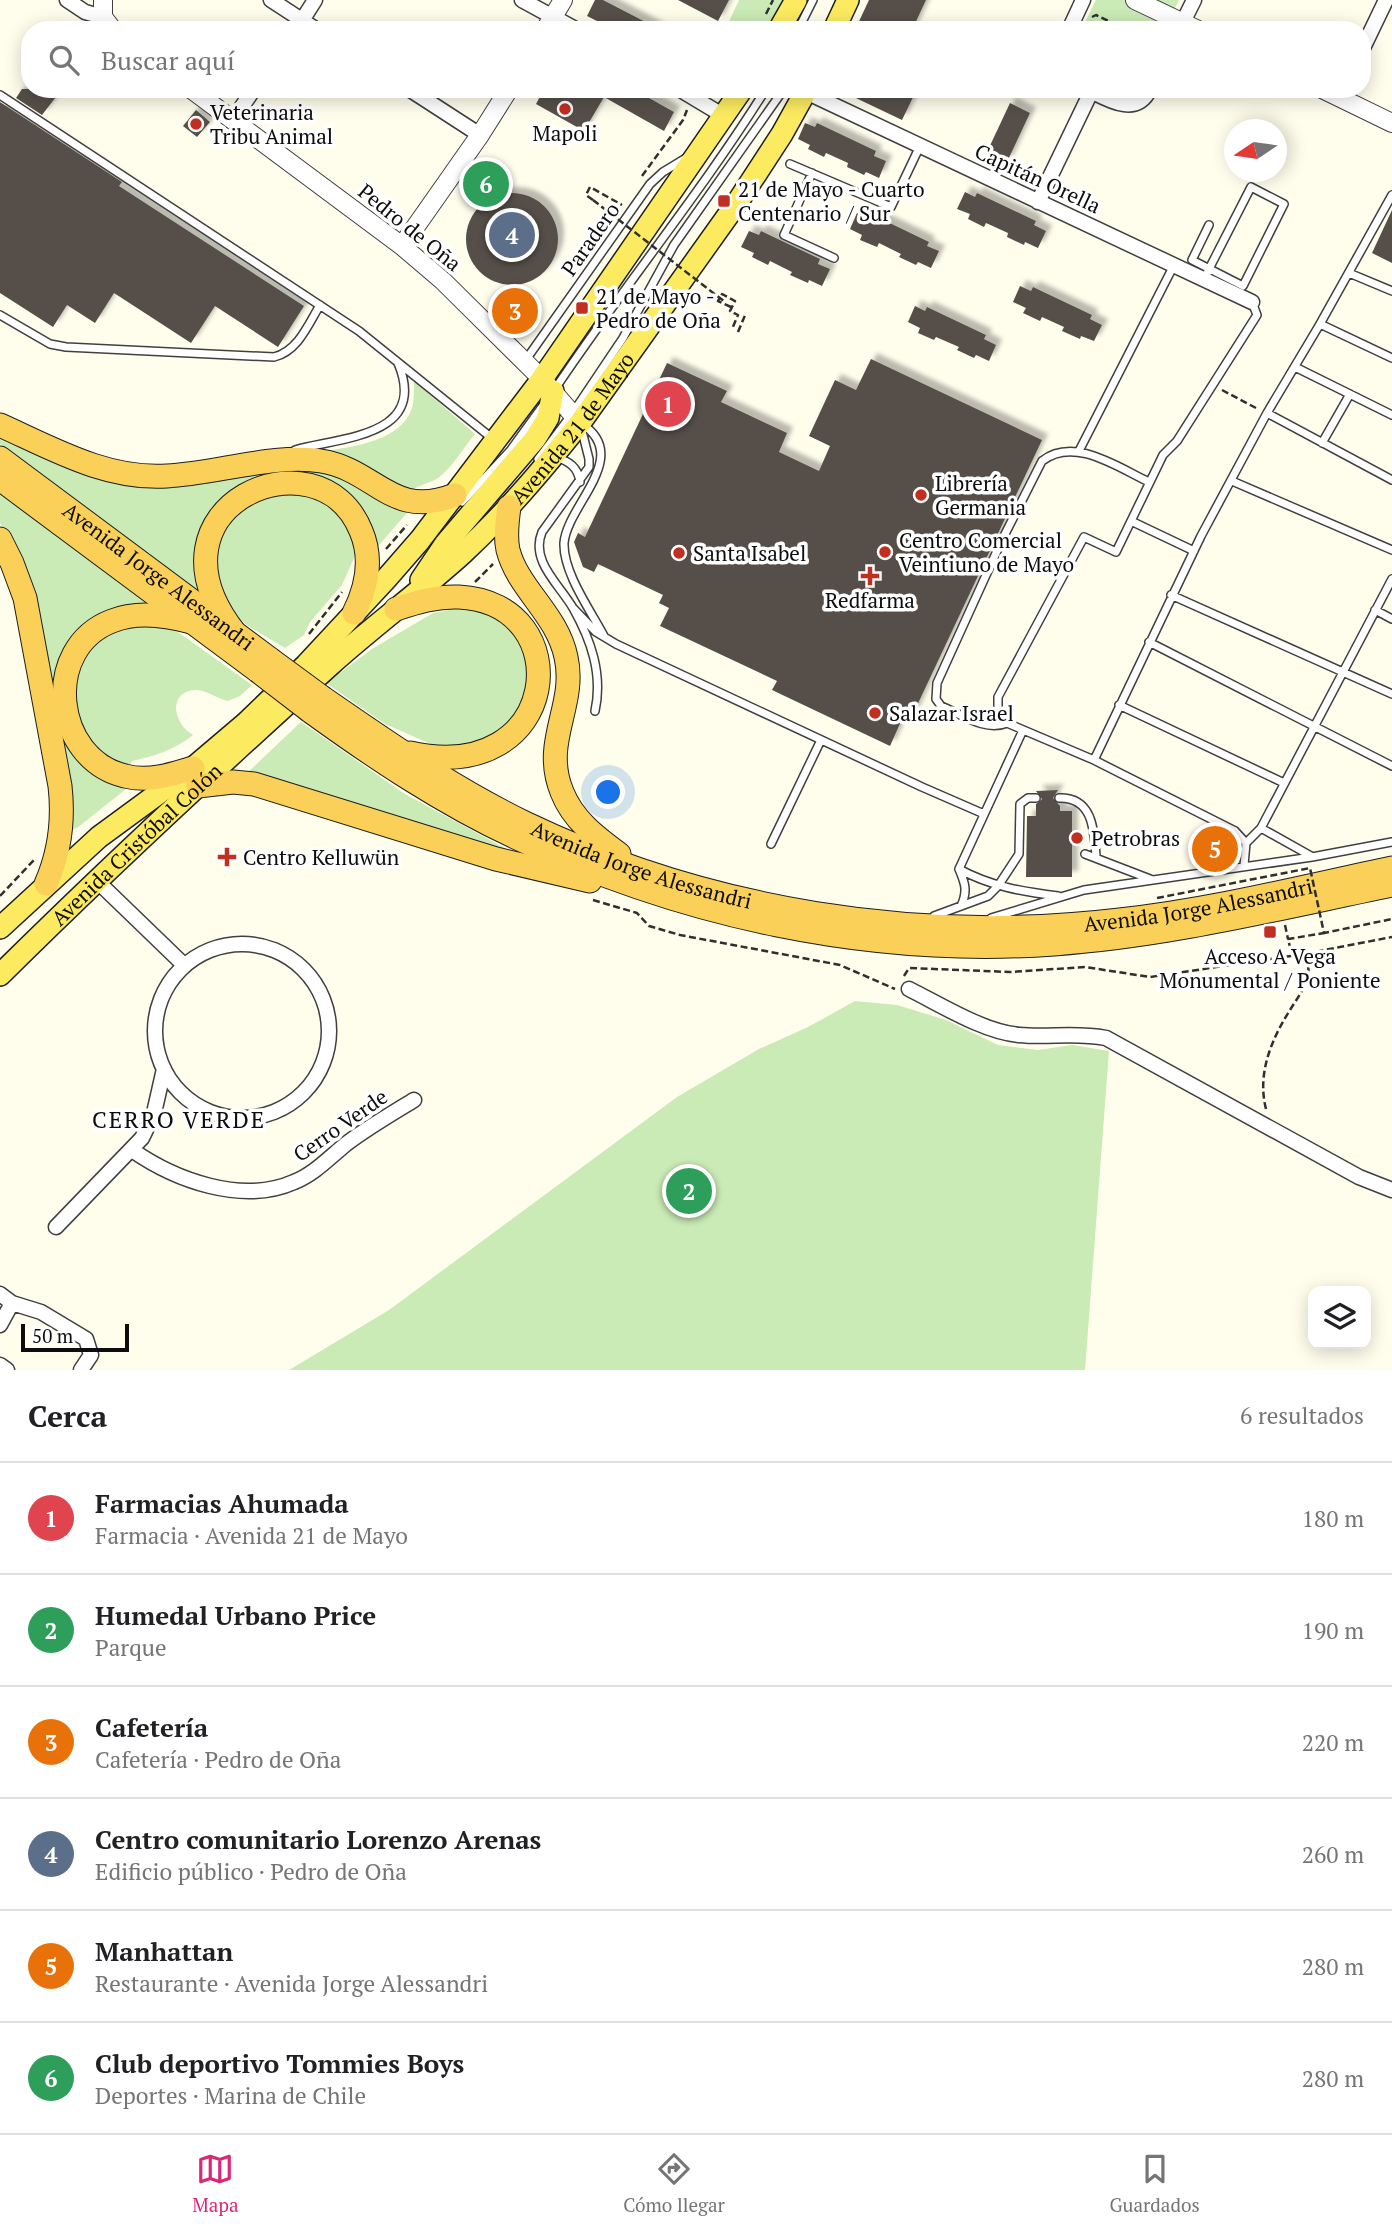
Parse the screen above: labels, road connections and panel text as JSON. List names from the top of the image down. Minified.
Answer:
{"streets":{"highway":["Avenida Jorge Alessandri"],"main road":["Avenida 21 de Mayo","Avenida Cristóbal Colón"],"street":["Capitán Orella","Pedro de Oña","Cerro Verde"],"lane":["Paradero"]},"crossings":[["Pedro de Oña","Paradero"],["Pedro de Oña","Avenida 21 de Mayo"],["Avenida 21 de Mayo","Avenida Cristóbal Colón"]],"districts":["CERRO VERDE"],"places":{"other":["Mapoli","Veterinaria Tribu Animal","Librería Germania","Centro Comercial Veintiuno de Mayo","Santa Isabel","Salazar Israel","Petrobras"],"transit":["21 de Mayo - Cuarto Centenario / Sur","21 de Mayo - Pedro de Oña","Acceso A Vega Monumental / Poniente"],"health":["Redfarma","Centro Kelluwün"]},"scale_bar":"50 m","north":"left","page":{"search":"Buscar aquí","pins":["6","4","3","1","5","2"],"scale":"50 m","heading":["Cerca","6 resultados"],"list":[{"mark":"1","name":"Farmacias Ahumada","note":"Farmacia · Avenida 21 de Mayo","value":"180 m"},{"mark":"2","name":"Humedal Urbano Price","note":"Parque","value":"190 m"},{"mark":"3","name":"Cafetería","note":"Cafetería · Pedro de Oña","value":"220 m"},{"mark":"4","name":"Centro comunitario Lorenzo Arenas","note":"Edificio público · Pedro de Oña","value":"260 m"},{"mark":"5","name":"Manhattan","note":"Restaurante · Avenida Jorge Alessandri","value":"280 m"},{"mark":"6","name":"Club deportivo Tommies Boys","note":"Deportes · Marina de Chile","value":"280 m"}],"nav":["Mapa","Cómo llegar","Guardados"]}}
